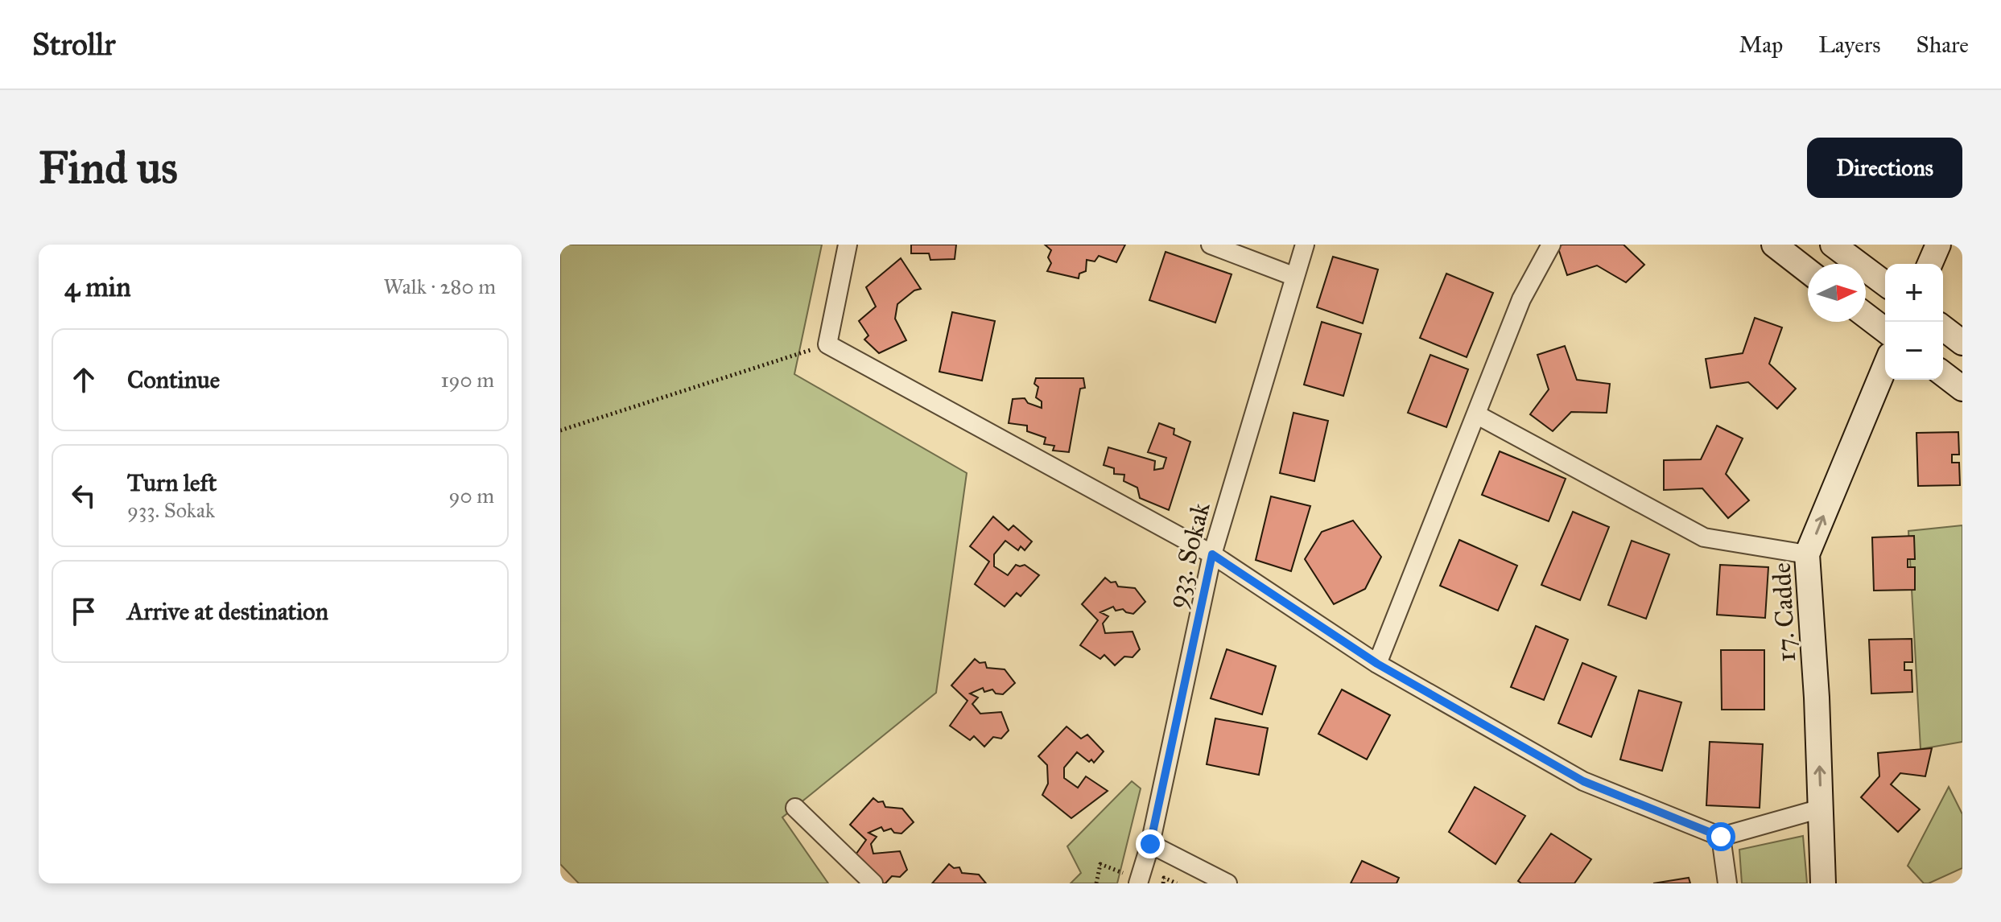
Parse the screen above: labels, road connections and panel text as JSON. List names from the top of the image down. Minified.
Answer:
{"streets":{"main road":["17. Cadde"],"street":["933. Sokak"]},"one_way":["17. Cadde"],"north":"right","page":{"header":"Strollr","nav":["Map","Layers","Share"],"buttons":"Directions","title":"Find us","heading":["4 min","Walk · 280 m"],"map_buttons":["+","−"],"list":[["Continue","190 m"],["Turn left","933. Sokak","90 m"],"Arrive at destination"]}}
